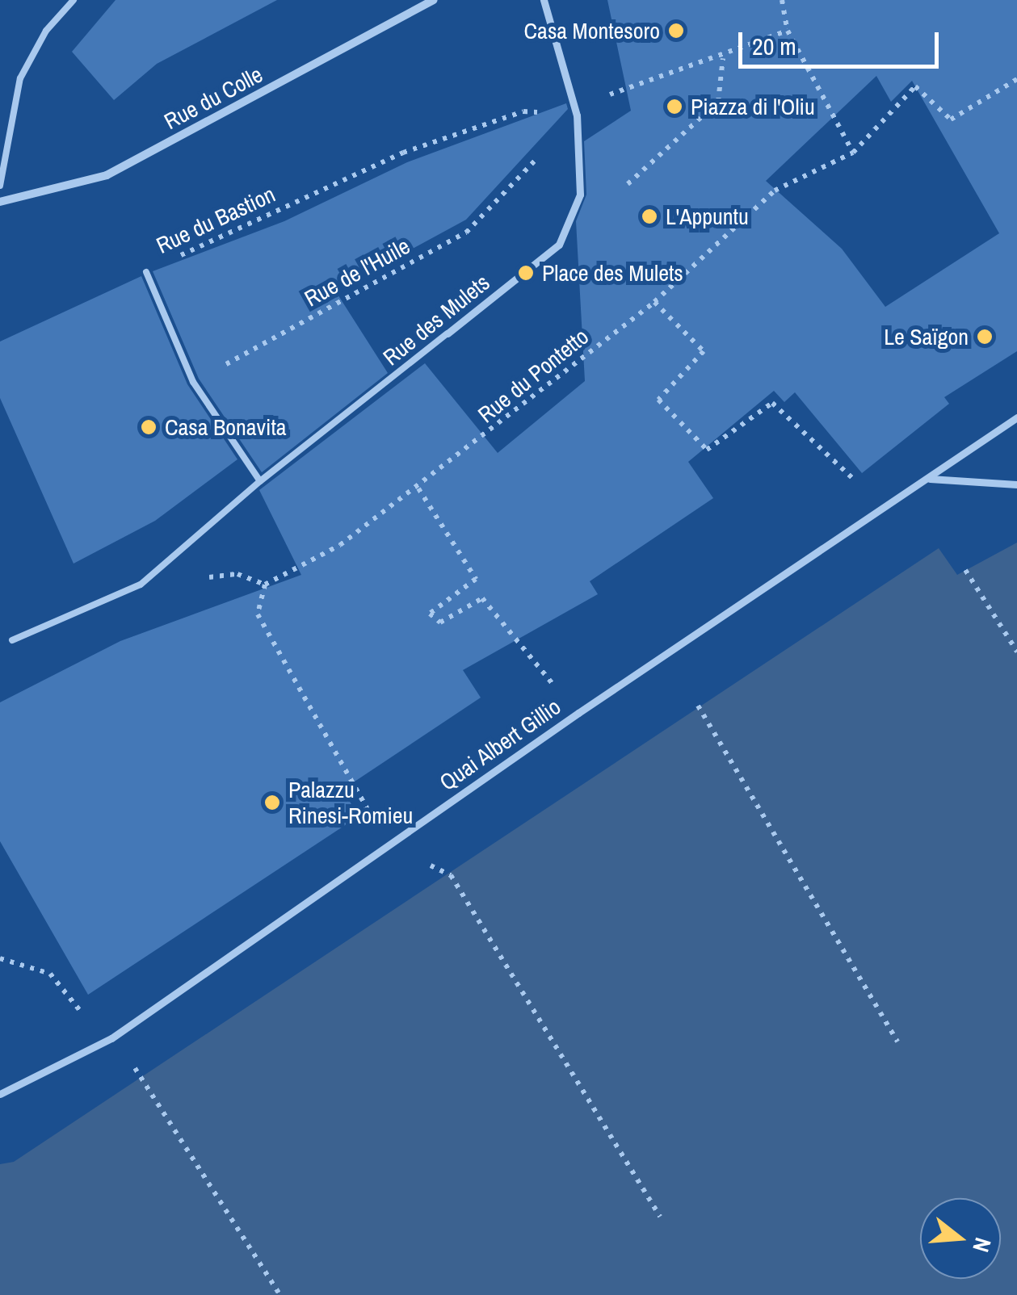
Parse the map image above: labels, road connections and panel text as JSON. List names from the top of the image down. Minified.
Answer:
{"streets":{"street":["Rue du Colle","Rue des Mulets","Quai Albert Gillio"],"lane":["Rue du Bastion"],"path":["Rue de l'Huile","Rue du Pontetto"]},"crossings":[["Rue du Bastion","Rue de l'Huile"],["Rue du Bastion","Rue des Mulets"]],"places":["Casa Montesoro","Piazza di l'Oliu","L'Appuntu","Place des Mulets","Le Saïgon","Casa Bonavita","Palazzu Rinesi-Romieu"],"scale_bar":"20 m","north":"right"}
